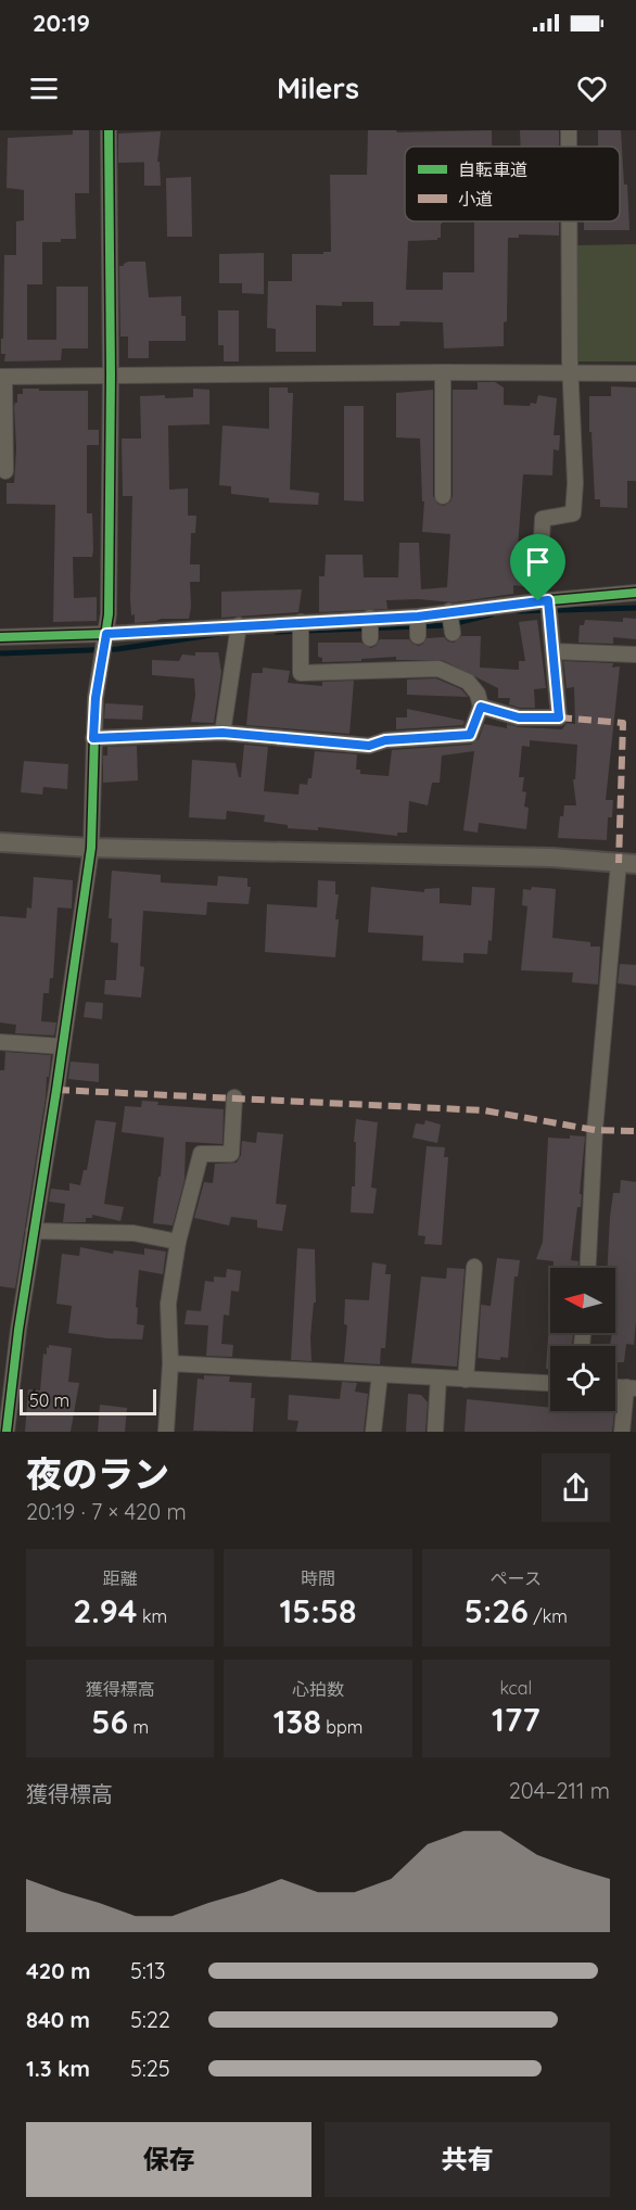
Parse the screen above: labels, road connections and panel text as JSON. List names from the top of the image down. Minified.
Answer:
{"legend":["自転車道","小道"],"scale_bar":"50 m","north":"left","page":{"status":"20:19","header":"Milers","scale":"50 m","heading":["夜のラン","20:19 · 7 × 420 m"],"stats":[["距離","2.94 km"],["時間","15:58"],["ペース","5:26 /km"],["獲得標高","56 m"],["心拍数","138 bpm"],["kcal","177"]],"chart":["獲得標高","204–211 m"],"list":[{"name":"420 m","note":"5:13"},{"name":"840 m","note":"5:22"},{"name":"1.3 km","note":"5:25"}],"buttons":["保存","共有"]}}
